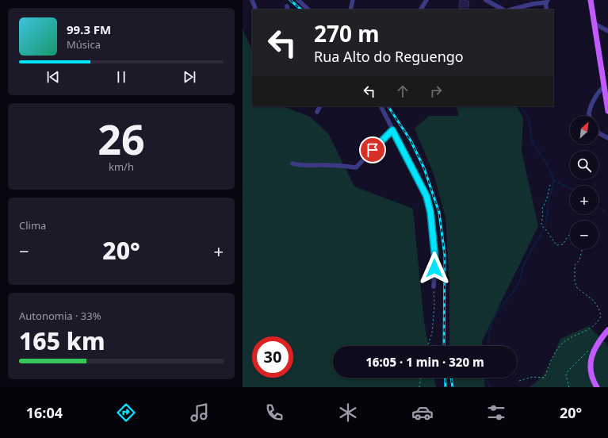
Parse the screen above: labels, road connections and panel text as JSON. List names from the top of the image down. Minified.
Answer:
{"north":"top right","page":{"turn":["270 m","Rua Alto do Reguengo"],"song":["99.3 FM","Música"],"tile":[["26","km/h"],"Clima",["Autonomia · 33%","165 km"]],"map_buttons":["+","−"],"heat":["−","20°","+"],"limit":"30","trip":"16:05 · 1 min · 320 m","tabs":["16:04","20°"]}}
